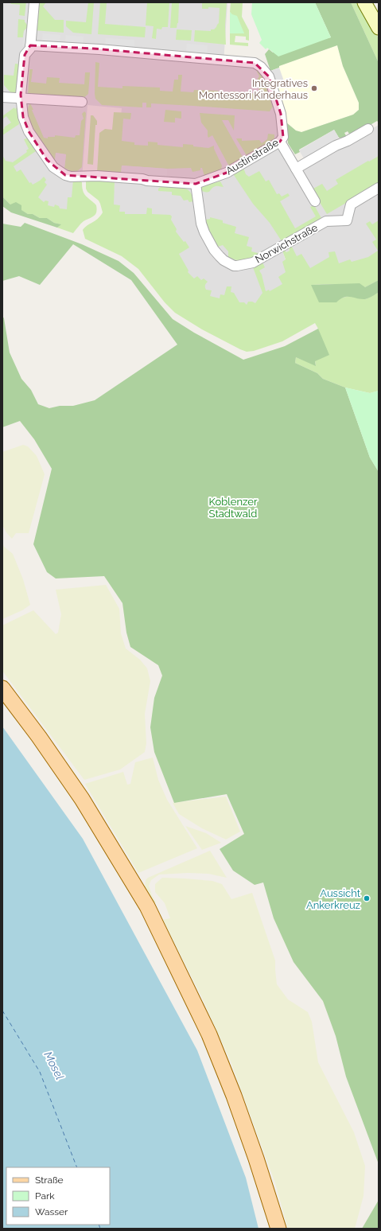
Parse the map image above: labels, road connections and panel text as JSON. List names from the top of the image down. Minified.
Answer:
{"streets":{"street":["Austinstraße","Norwichstraße"]},"crossings":[["Austinstraße","Norwichstraße"]],"water":["Mosel"],"parks":["Koblenzer Stadtwald"],"places":["Integratives Montessori Kinderhaus","Aussicht Ankerkreuz"],"legend":["Straße","Park","Wasser"]}
